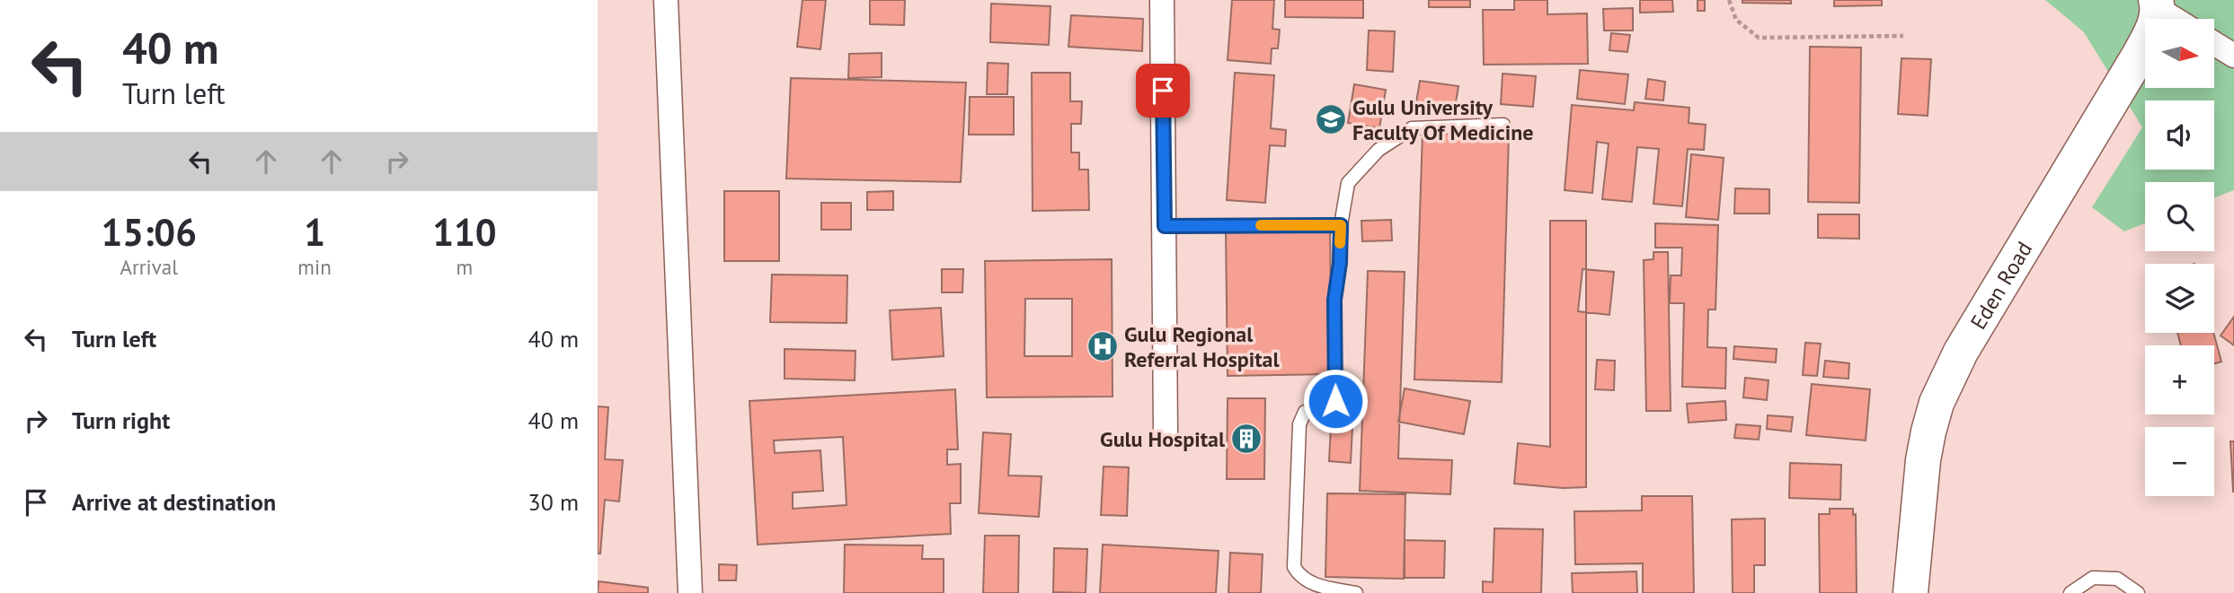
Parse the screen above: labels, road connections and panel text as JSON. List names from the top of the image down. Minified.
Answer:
{"streets":{"street":["Eden Road"]},"places":{"school or university":["Gulu University Faculty Of Medicine"],"hospital":["Gulu Regional Referral Hospital"],"building":["Gulu Hospital"]},"north":"right","page":{"turn":["40 m","Turn left"],"map_buttons":["+","−"],"eta":["15:06","Arrival","1","min","110","m"],"list":[{"name":"Turn left","value":"40 m"},{"name":"Turn right","value":"40 m"},{"name":"Arrive at destination","value":"30 m"}]}}
